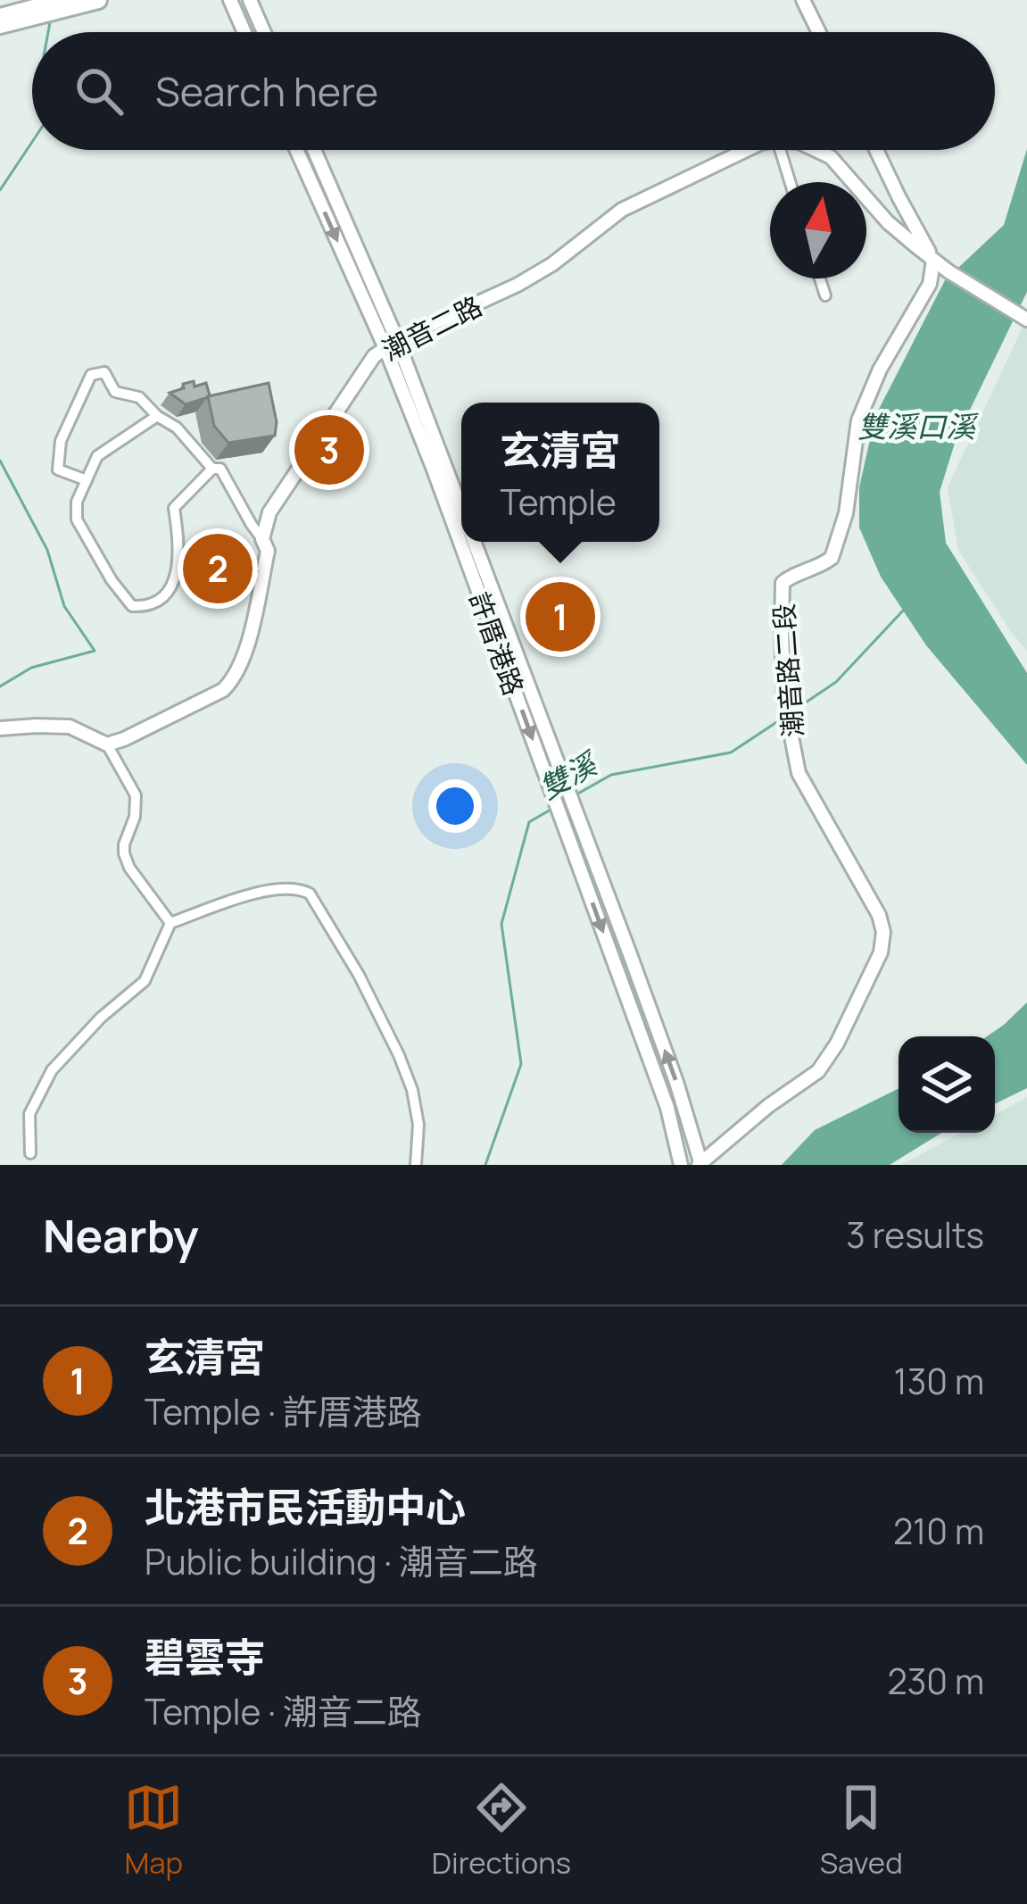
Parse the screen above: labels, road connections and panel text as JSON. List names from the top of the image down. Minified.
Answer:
{"streets":{"street":["潮音二路","許厝港路","潮音路二段"]},"crossings":[["潮音二路","許厝港路"],["許厝港路","潮音路二段"]],"water":["雙溪口溪","雙溪"],"north":"top","page":{"search":"Search here","popup":["玄清宮","Temple"],"pins":["3","2","1"],"heading":["Nearby","3 results"],"list":[{"mark":"1","name":"玄清宮","note":"Temple · 許厝港路","value":"130 m"},{"mark":"2","name":"北港市民活動中心","note":"Public building · 潮音二路","value":"210 m"},{"mark":"3","name":"碧雲寺","note":"Temple · 潮音二路","value":"230 m"}],"nav":["Map","Directions","Saved"]}}
